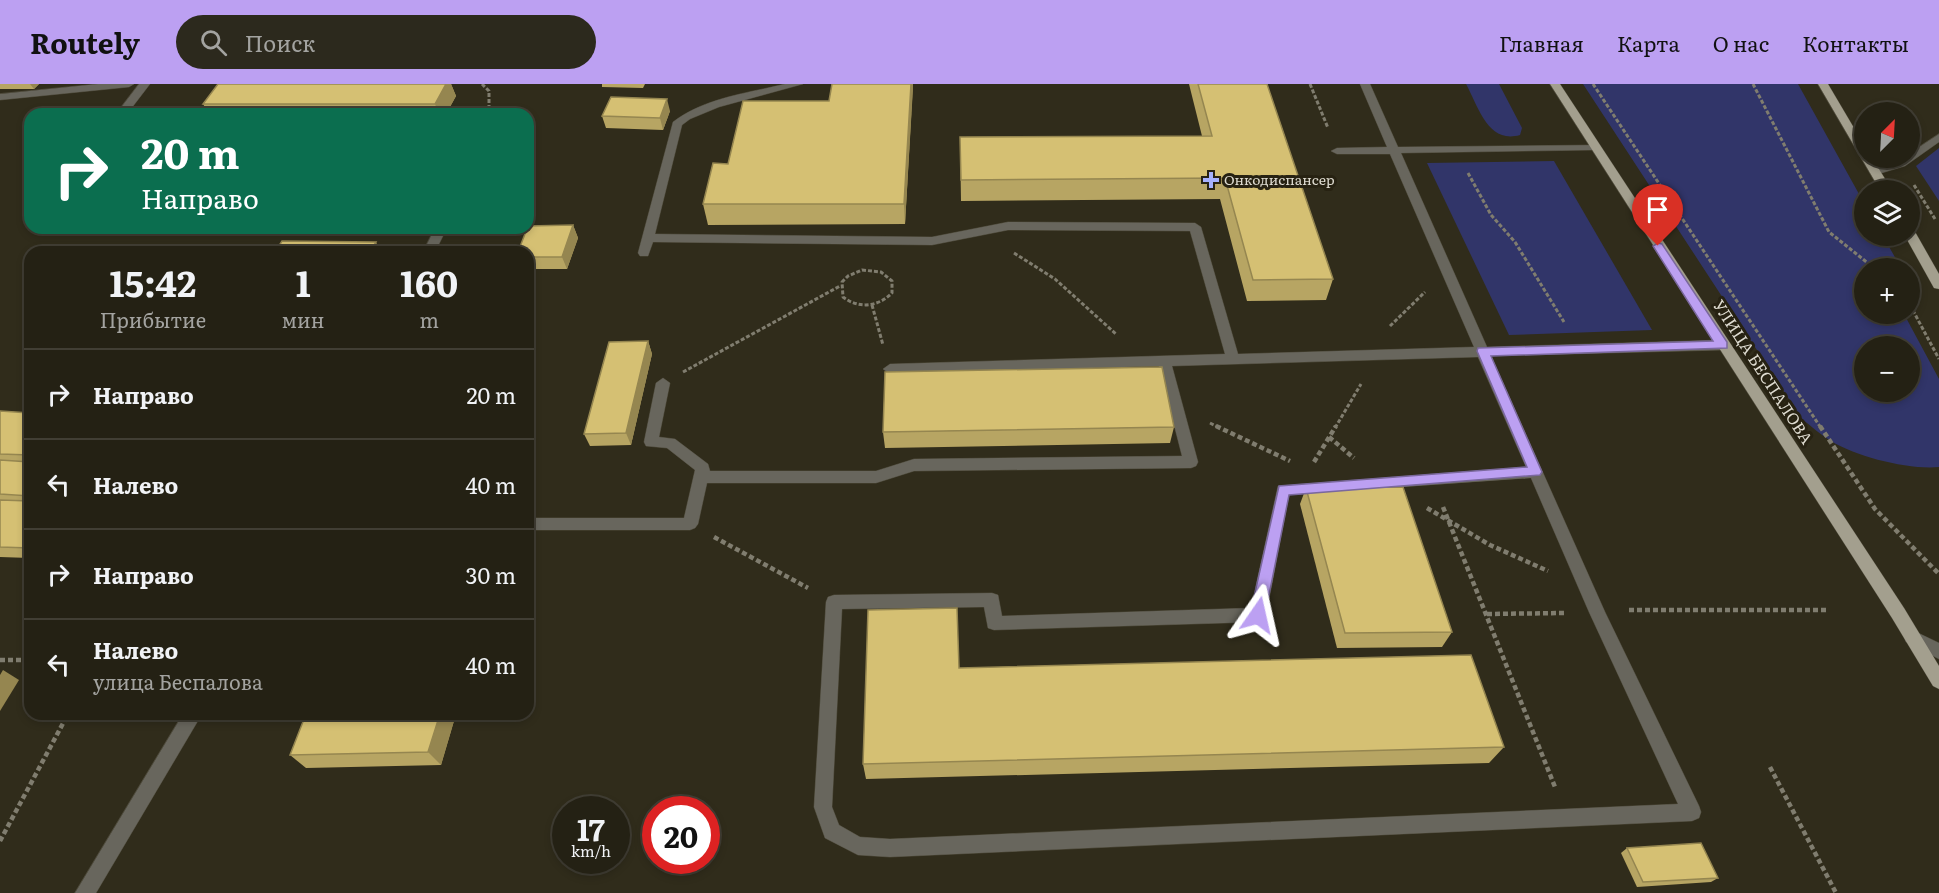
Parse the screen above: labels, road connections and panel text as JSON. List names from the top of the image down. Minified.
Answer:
{"streets":{"main road":["УЛИЦА БЕСПАЛОВА"]},"places":{"health":["Онкодиспансер"]},"north":"top right","page":{"header":"Routely","search":"Поиск","nav":["Главная","Карта","О нас","Контакты"],"map_buttons":["+","−"],"turn":["20 m","Направо"],"eta":["15:42","Прибытие","1","мин","160","m"],"list":[{"name":"Направо","value":"20 m"},{"name":"Налево","value":"40 m"},{"name":"Направо","value":"30 m"},{"name":"Налево","note":"улица Беспалова","value":"40 m"}],"speed":"17 km/h","limit":"20"}}
